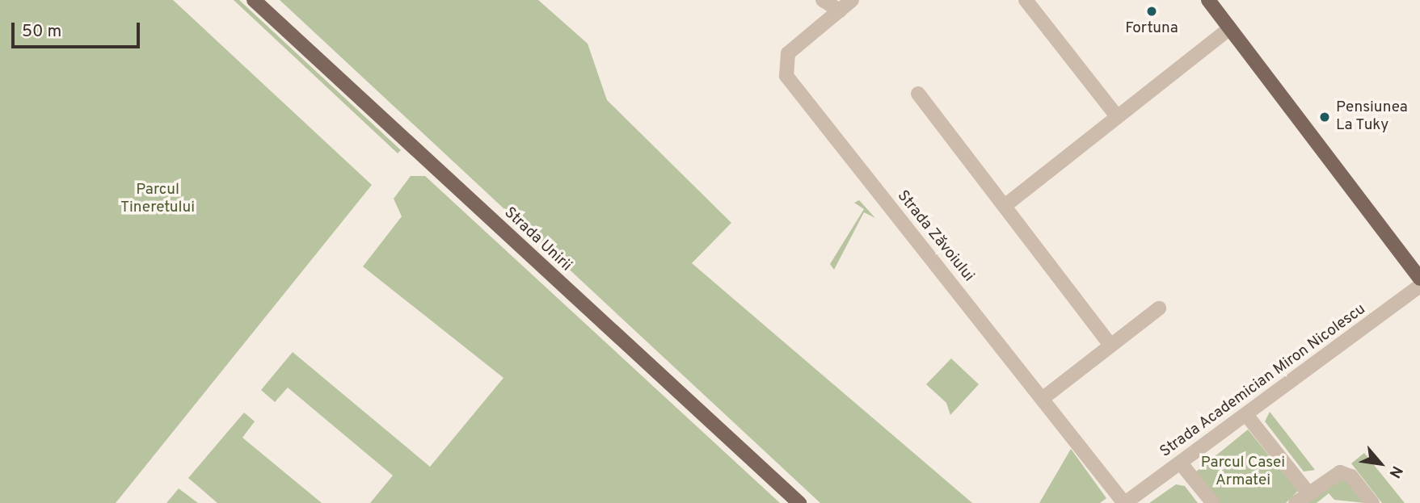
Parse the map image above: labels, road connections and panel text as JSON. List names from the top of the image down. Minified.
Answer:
{"streets":{"main road":["Strada Unirii"],"street":["Strada Zăvoiului","Strada Academician Miron Nicolescu"]},"crossings":[["Strada Zăvoiului","Strada Academician Miron Nicolescu"]],"parks":["Parcul Tineretului","Parcul Casei Armatei"],"places":["Fortuna","Pensiunea La Tuky"],"scale_bar":"50 m","north":"bottom right"}
